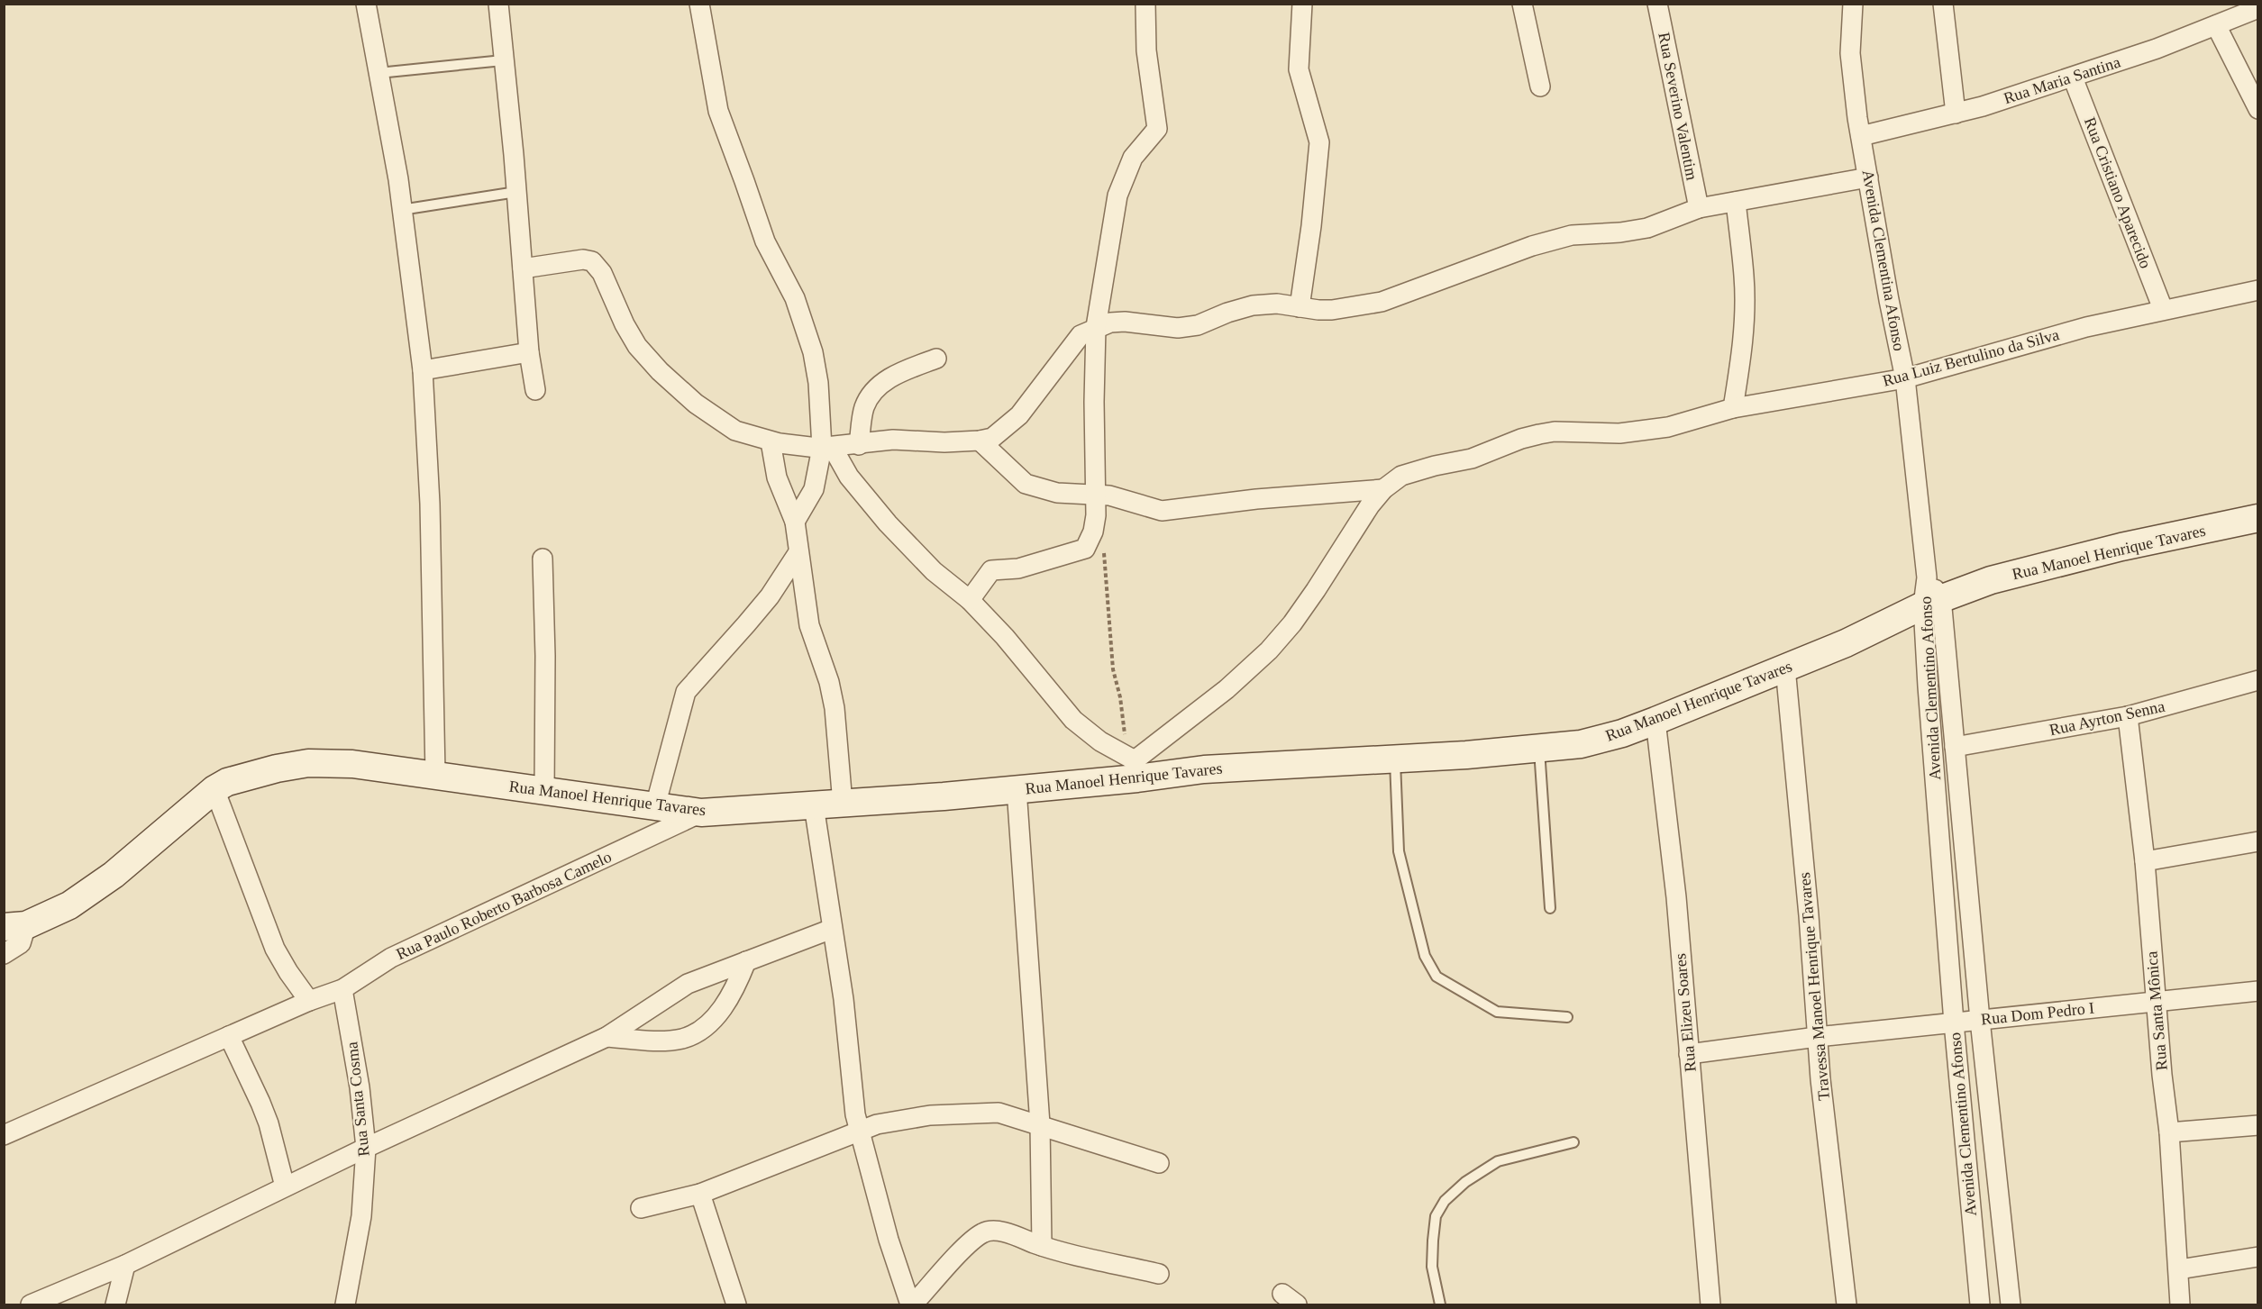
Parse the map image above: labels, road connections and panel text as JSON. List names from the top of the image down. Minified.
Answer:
{"streets":{"street":["Rua Maria Santina","Rua Severino Valentim","Rua Cristiano Aparecido","Avenida Clementina Afonso","Rua Luiz Bertulino da Silva","Rua Manoel Henrique Tavares","Avenida Clementino Afonso","Rua Ayrton Senna","Rua Paulo Roberto Barbosa Camelo","Travessa Manoel Henrique Tavares","Rua Santa Mônica","Rua Elizeu Soares","Rua Dom Pedro I","Rua Santa Cosma"]},"crossings":[["Rua Maria Santina","Rua Cristiano Aparecido"],["Rua Maria Santina","Avenida Clementina Afonso"],["Rua Cristiano Aparecido","Rua Luiz Bertulino da Silva"],["Avenida Clementina Afonso","Rua Luiz Bertulino da Silva"],["Avenida Clementina Afonso","Rua Manoel Henrique Tavares"],["Avenida Clementina Afonso","Avenida Clementino Afonso"],["Rua Manoel Henrique Tavares","Avenida Clementino Afonso"],["Rua Manoel Henrique Tavares","Rua Paulo Roberto Barbosa Camelo"],["Rua Manoel Henrique Tavares","Travessa Manoel Henrique Tavares"],["Rua Manoel Henrique Tavares","Rua Elizeu Soares"],["Avenida Clementino Afonso","Rua Ayrton Senna"],["Avenida Clementino Afonso","Rua Dom Pedro I"],["Rua Ayrton Senna","Rua Santa Mônica"],["Rua Paulo Roberto Barbosa Camelo","Rua Santa Cosma"],["Travessa Manoel Henrique Tavares","Rua Dom Pedro I"],["Rua Santa Mônica","Rua Dom Pedro I"],["Rua Elizeu Soares","Rua Dom Pedro I"]]}
